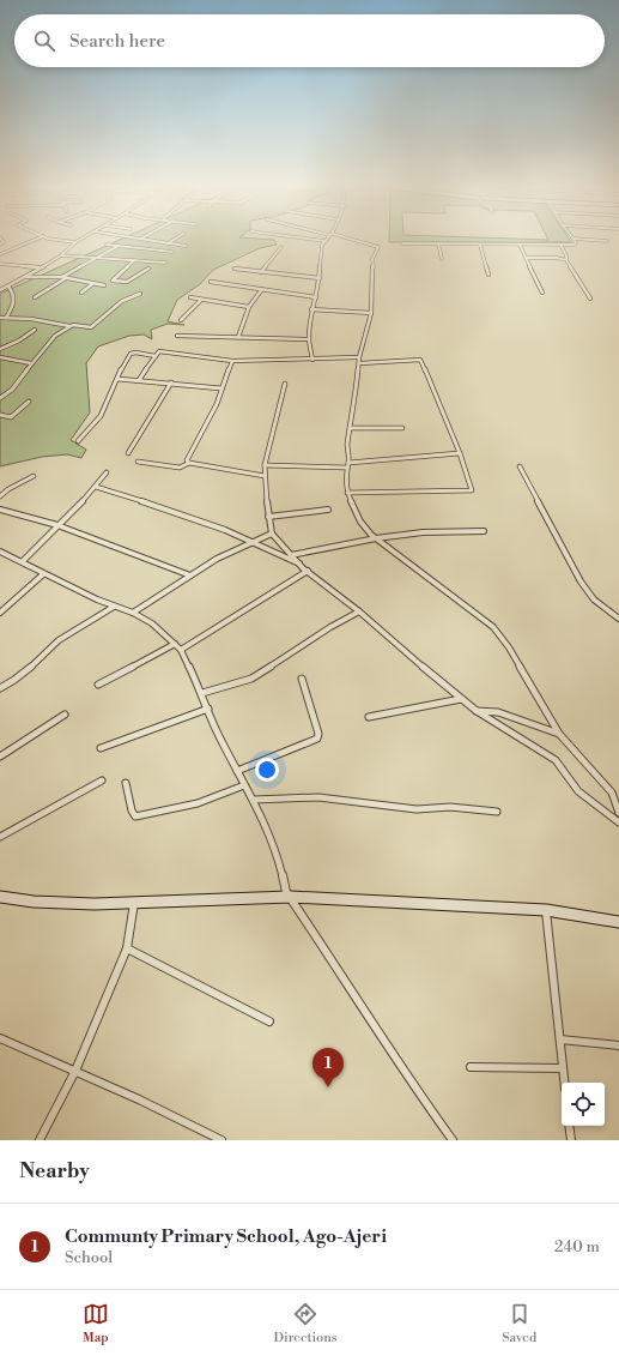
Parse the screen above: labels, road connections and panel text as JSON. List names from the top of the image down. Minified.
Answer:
{"page":{"search":"Search here","pins":"1","heading":"Nearby","list":[{"mark":"1","name":"Communty Primary School, Ago-Ajeri","note":"School","value":"240 m"}],"nav":["Map","Directions","Saved"]}}
